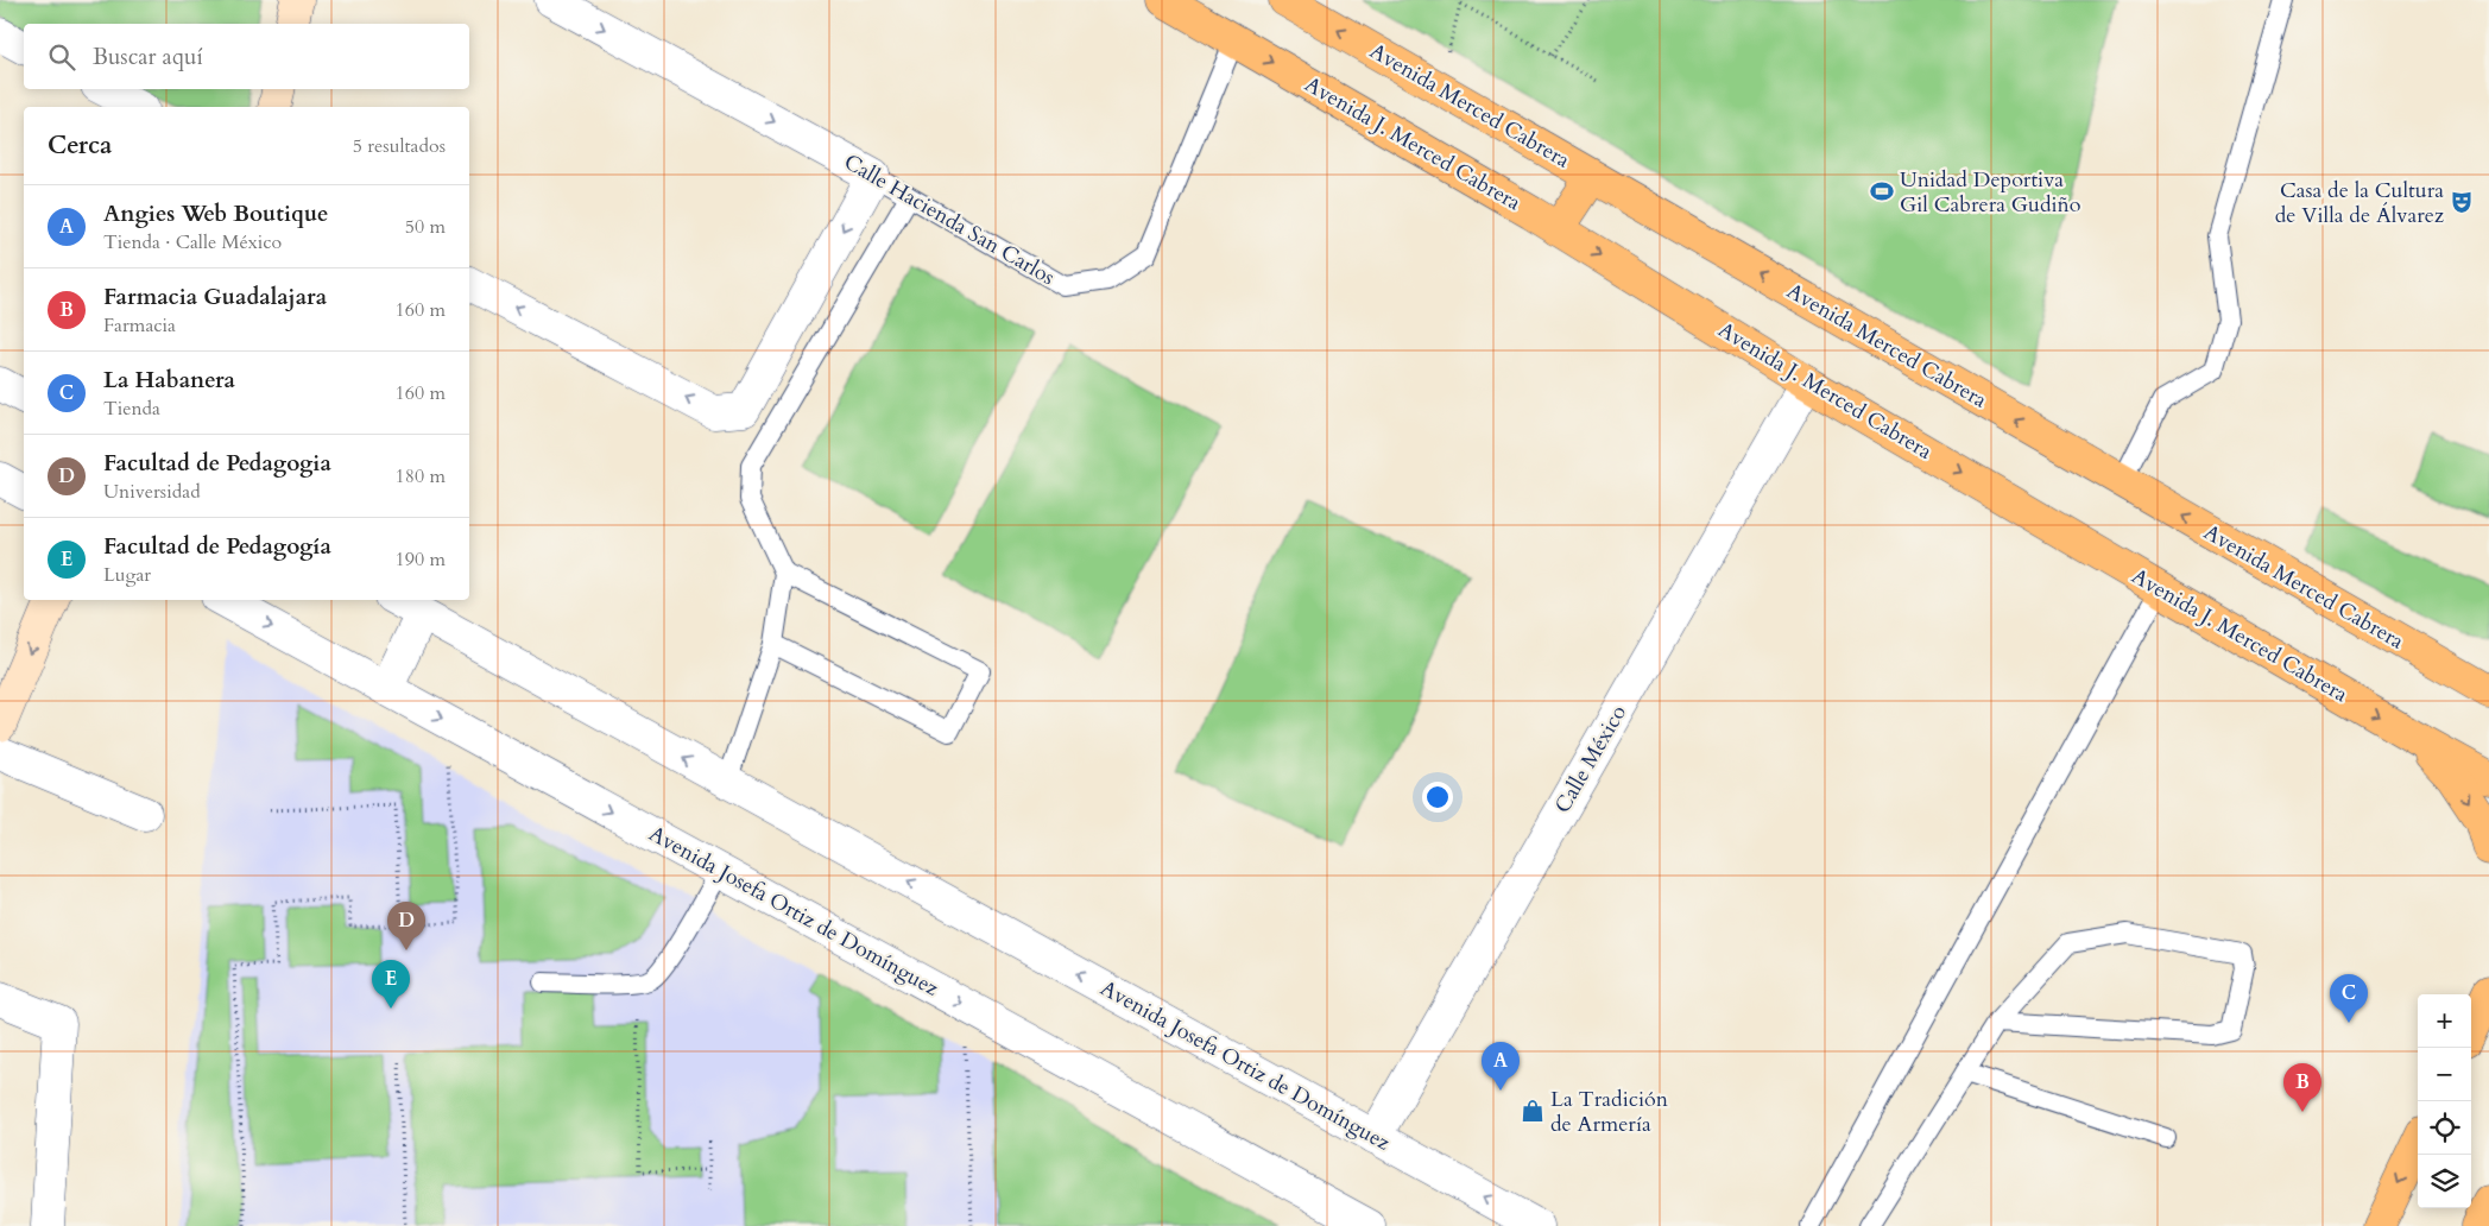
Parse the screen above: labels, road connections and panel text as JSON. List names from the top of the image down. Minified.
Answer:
{"streets":{"main road":["Avenida Merced Cabrera","Avenida J. Merced Cabrera"],"street":["Calle Hacienda San Carlos","Calle México","Avenida Josefa Ortiz de Domínguez"]},"crossings":[["Avenida J. Merced Cabrera","Calle Hacienda San Carlos"],["Avenida J. Merced Cabrera","Calle México"],["Calle México","Avenida Josefa Ortiz de Domínguez"]],"one_way":["Avenida Merced Cabrera","Avenida J. Merced Cabrera","Calle Hacienda San Carlos"],"places":{"sports":["Unidad Deportiva Gil Cabrera Gudiño"],"theatre":["Casa de la Cultura de Villa de Álvarez"],"shop":["La Tradición de Armería"]},"page":{"search":"Buscar aquí","heading":["Cerca","5 resultados"],"list":[{"mark":"A","name":"Angies Web Boutique","note":"Tienda · Calle México","value":"50 m"},{"mark":"B","name":"Farmacia Guadalajara","note":"Farmacia","value":"160 m"},{"mark":"C","name":"La Habanera","note":"Tienda","value":"160 m"},{"mark":"D","name":"Facultad de Pedagogia","note":"Universidad","value":"180 m"},{"mark":"E","name":"Facultad de Pedagogía","note":"Lugar","value":"190 m"}],"pins":["D","E","C","A","B"],"map_buttons":["+","−"]}}
